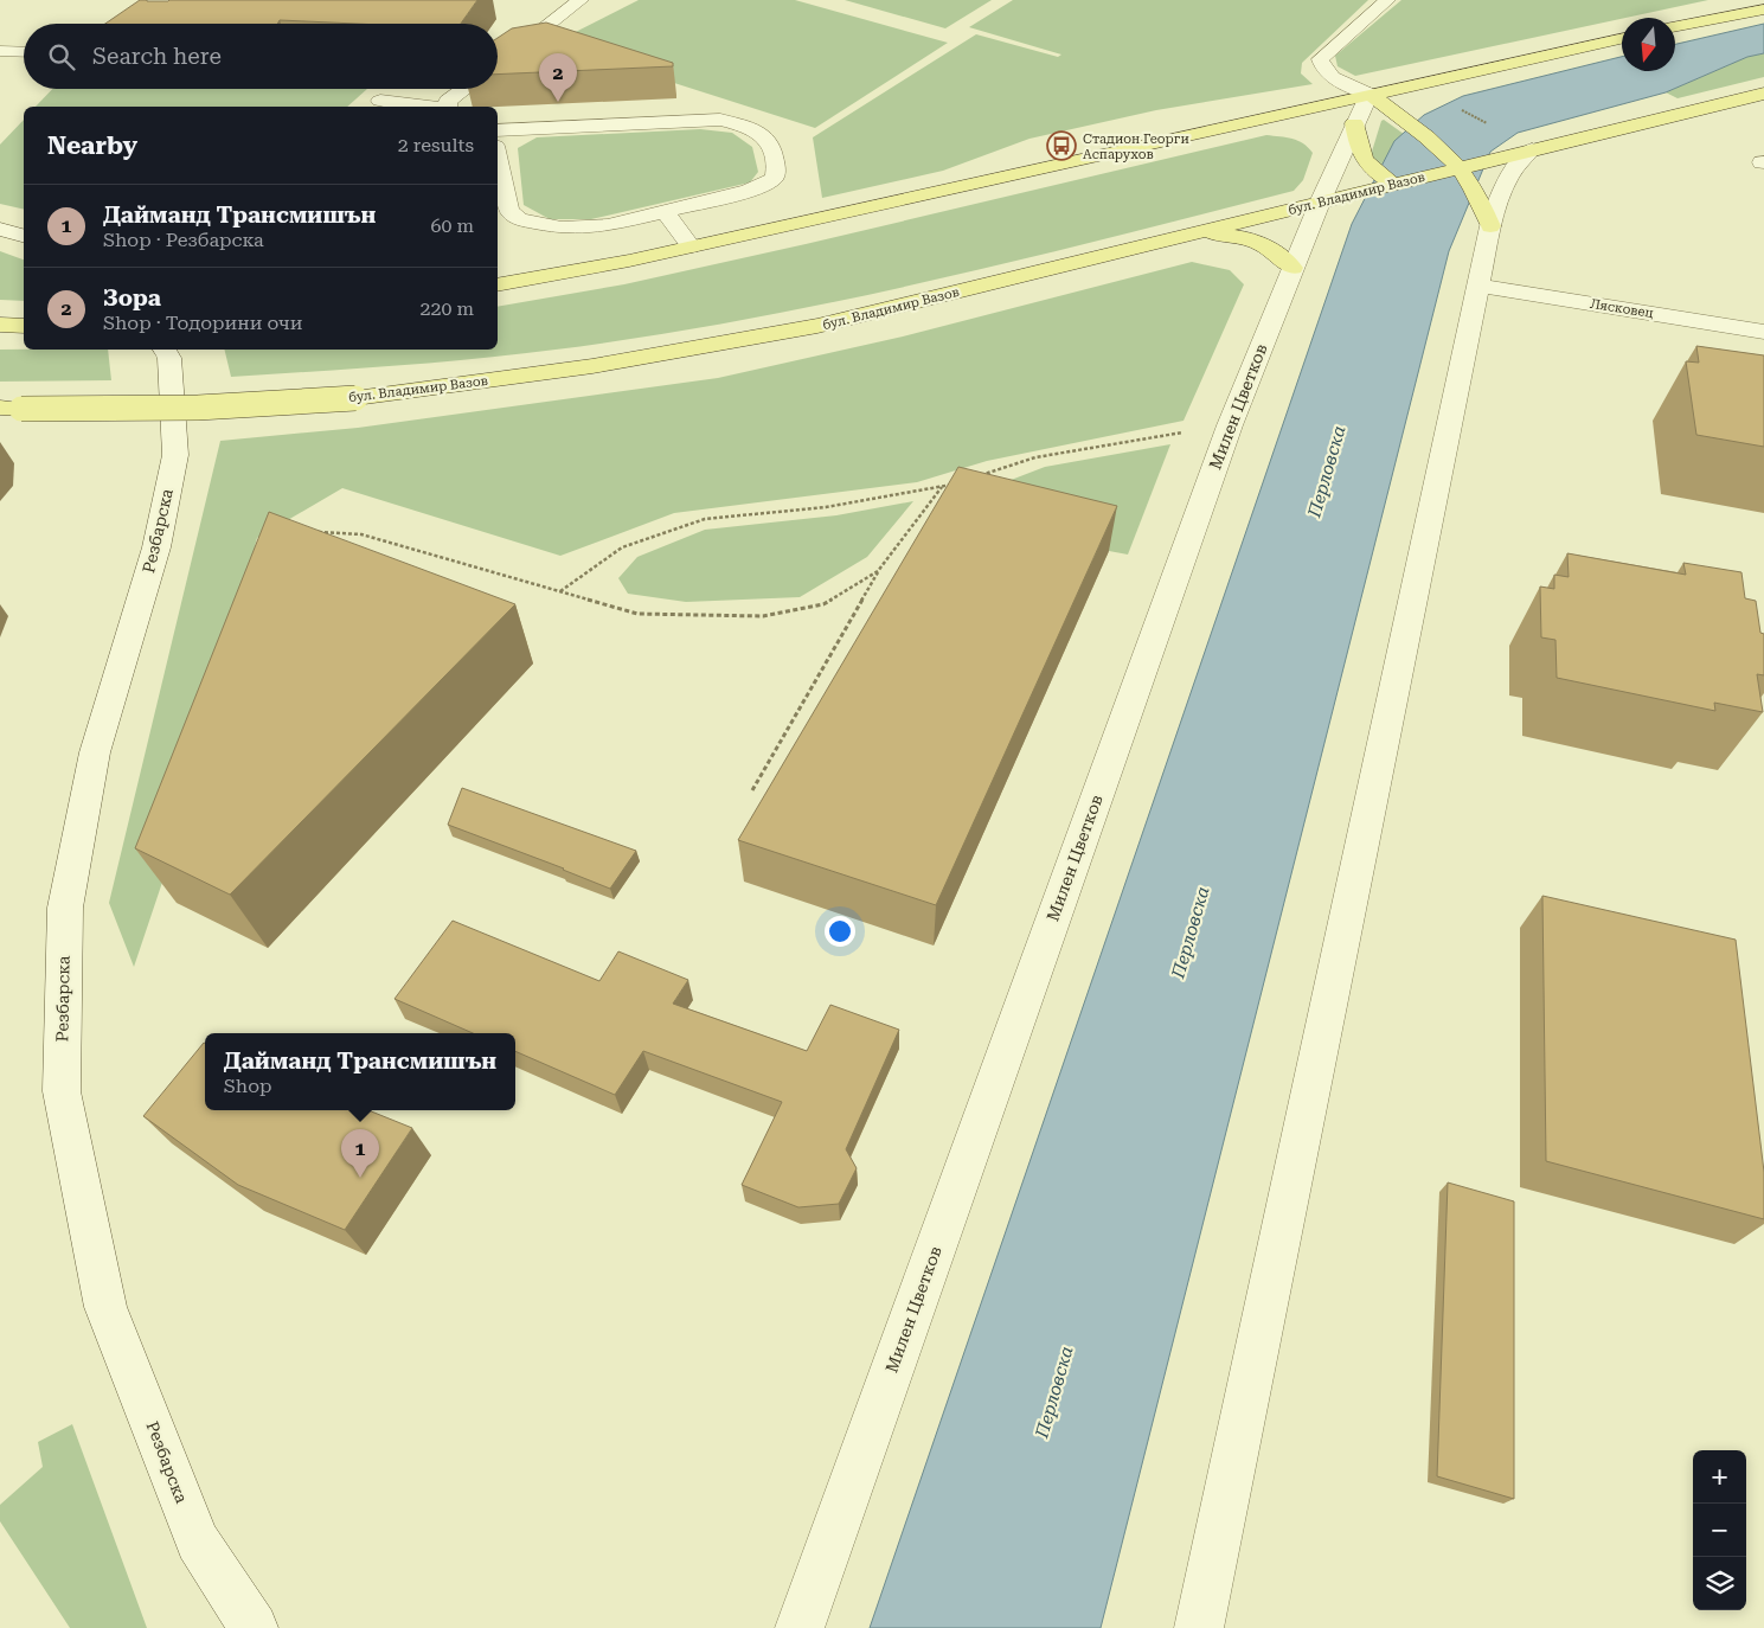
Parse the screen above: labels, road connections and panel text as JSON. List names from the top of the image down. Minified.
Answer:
{"streets":{"main road":["бул. Владимир Вазов"],"street":["Лясковец","Милен Цветков","Резбарска"]},"crossings":[["бул. Владимир Вазов","Милен Цветков"]],"water":["Перловска"],"places":{"bus stop":["Стадион Георги Аспарухов"]},"north":"bottom","page":{"search":"Search here","pins":["2","1"],"heading":["Nearby","2 results"],"list":[{"mark":"1","name":"Дайманд Трансмишън","note":"Shop · Резбарска","value":"60 m"},{"mark":"2","name":"Зора","note":"Shop · Тодорини очи","value":"220 m"}],"popup":["Дайманд Трансмишън","Shop"],"map_buttons":["+","−"]}}
